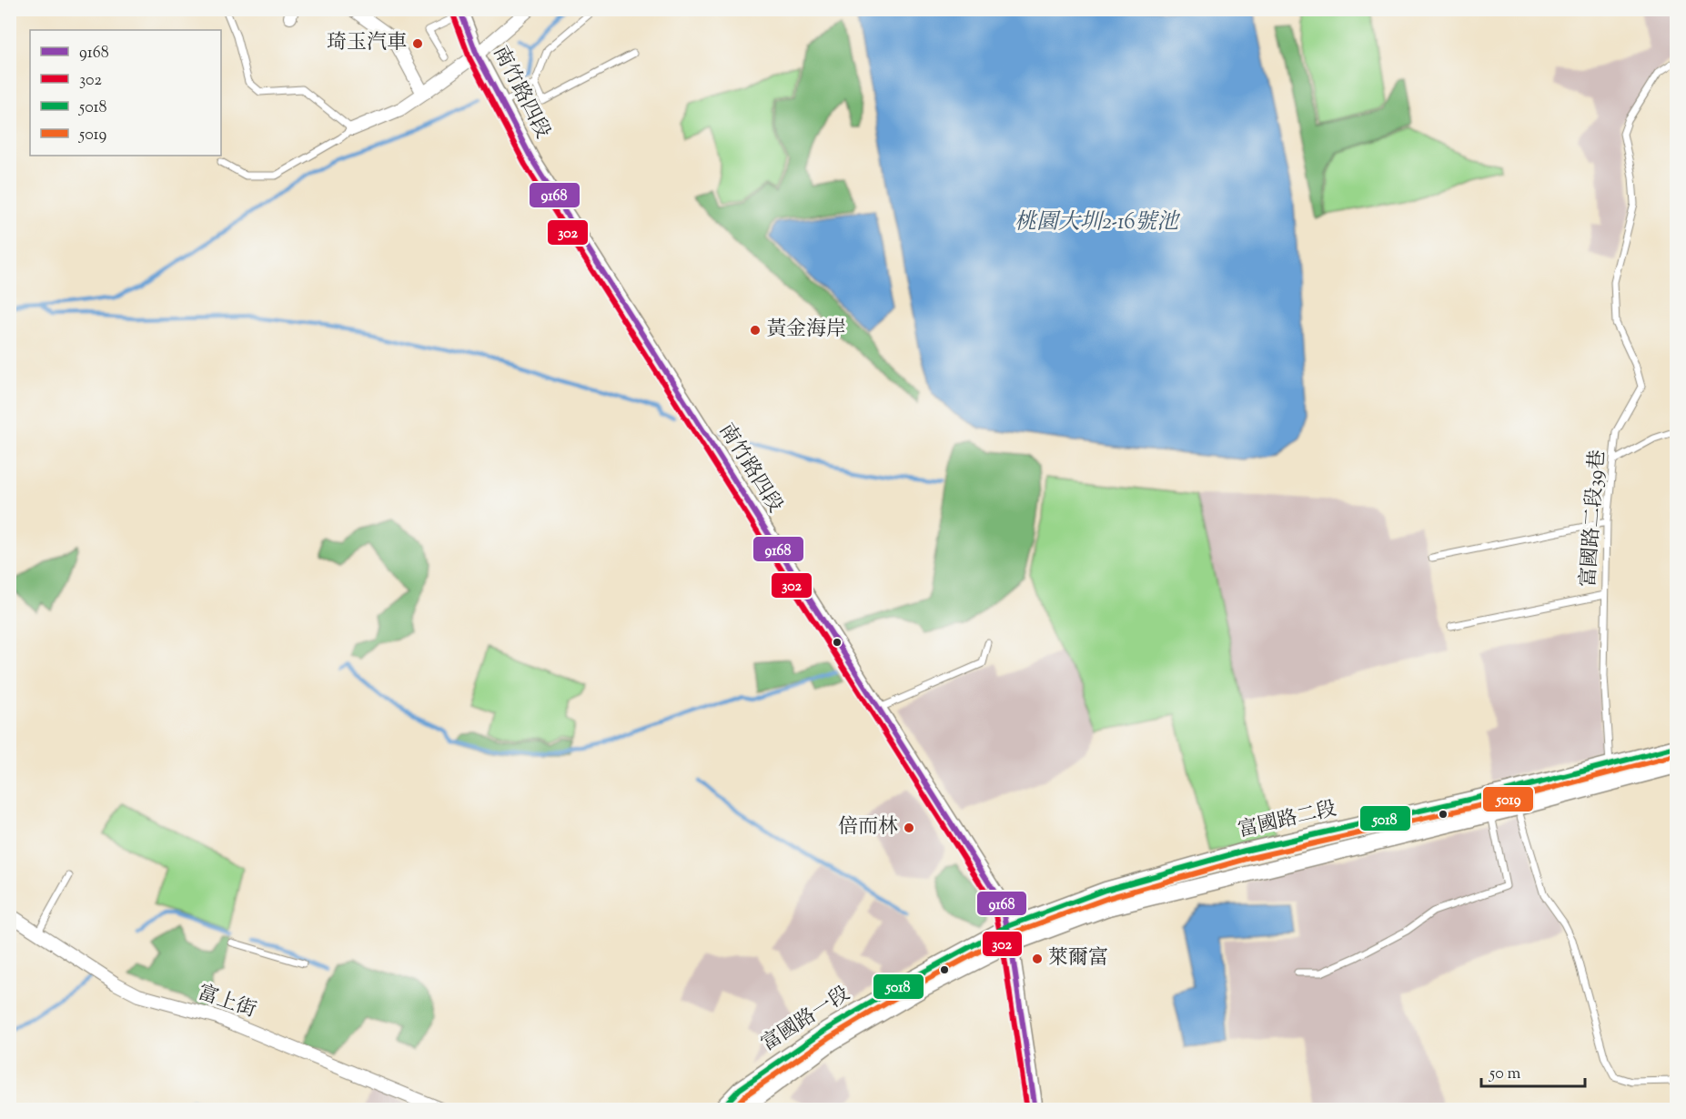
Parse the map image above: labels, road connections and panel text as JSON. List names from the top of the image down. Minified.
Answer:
{"streets":{"street":["南竹路四段","富國路二段","富上街","富國路一段"],"lane":["富國路二段39巷"]},"crossings":[["南竹路四段","富國路二段"],["南竹路四段","富國路一段"],["富國路二段39巷","富國路二段"],["富國路二段","富國路一段"]],"water":["桃園大圳2-16號池"],"places":["琦玉汽車","黃金海岸","倍而林","萊爾富"],"lines":["transit line 9168","transit line 302","transit line 5018","transit line 5019"],"legend":["9168","302","5018","5019"],"scale_bar":"50 m"}
